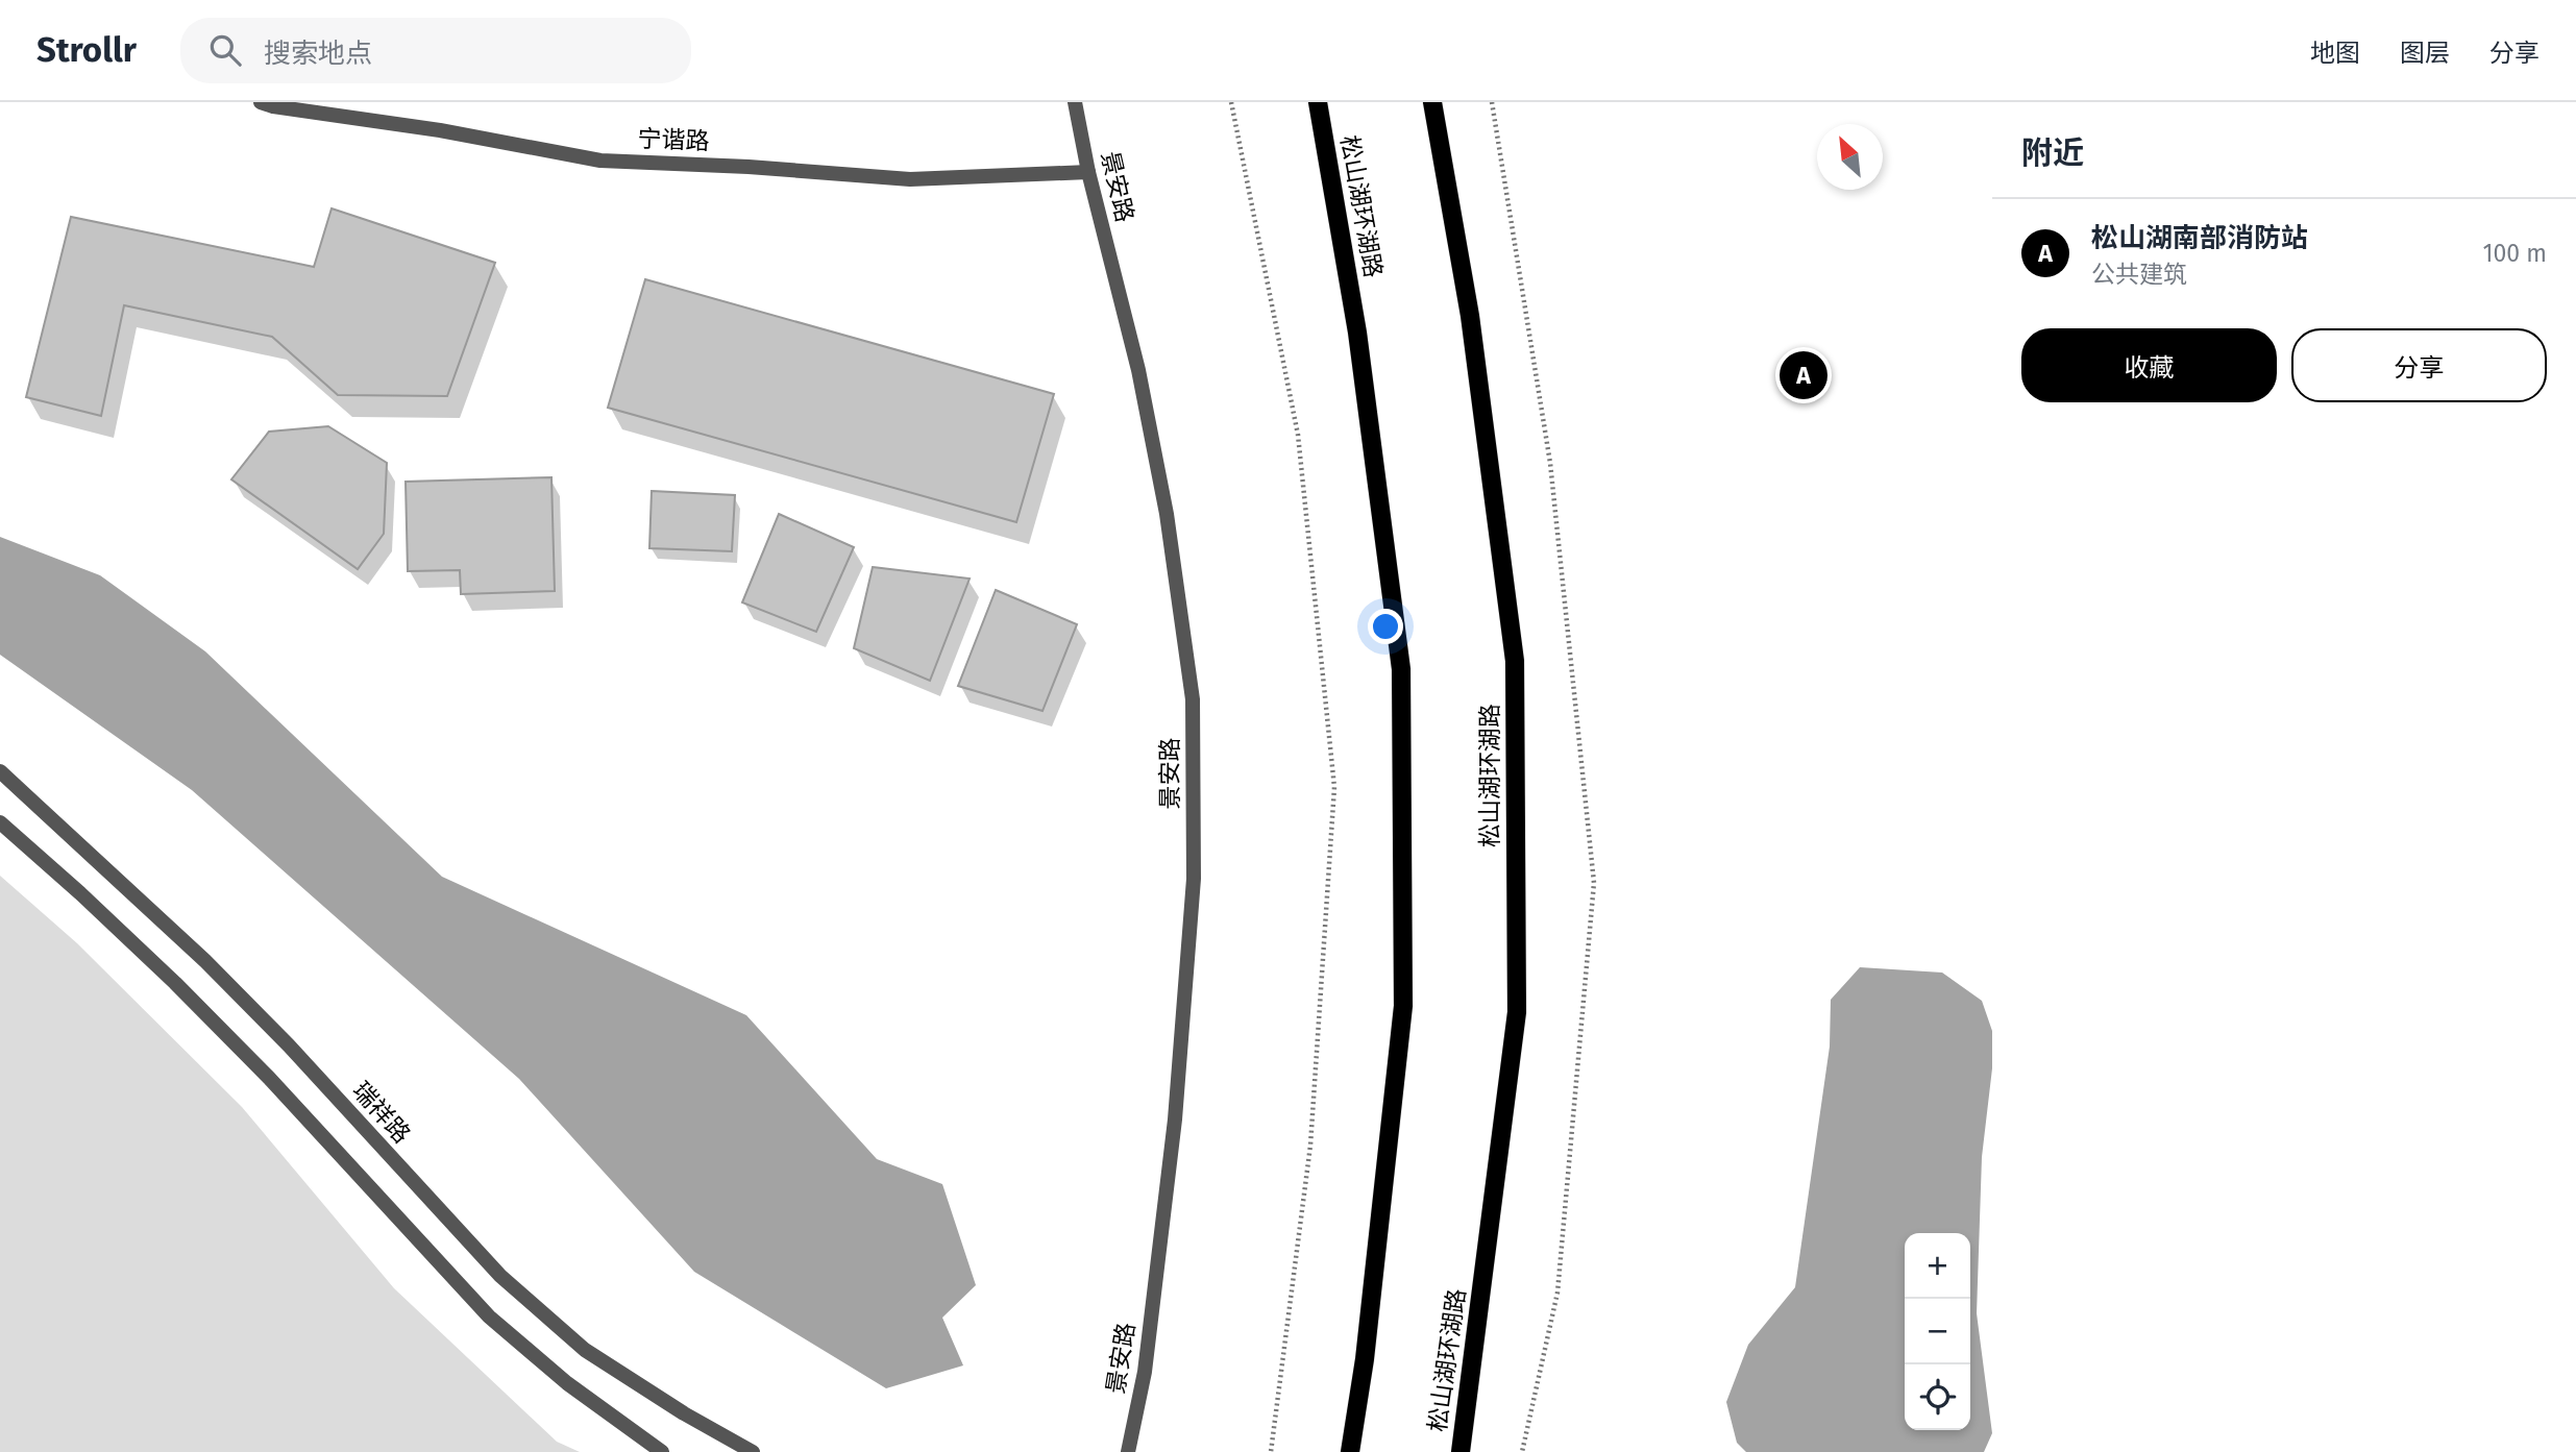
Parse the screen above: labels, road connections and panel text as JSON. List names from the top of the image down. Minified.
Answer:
{"streets":{"main road":["松山湖环湖路"],"street":["宁谐路","景安路","瑞祥路"]},"crossings":[["宁谐路","景安路"]],"north":"top left","page":{"header":"Strollr","search":"搜索地点","nav":["地图","图层","分享"],"heading":"附近","list":[{"mark":"A","name":"松山湖南部消防站","note":"公共建筑","value":"100 m"}],"buttons":["收藏","分享"],"pins":"A","map_buttons":["+","−"]}}
